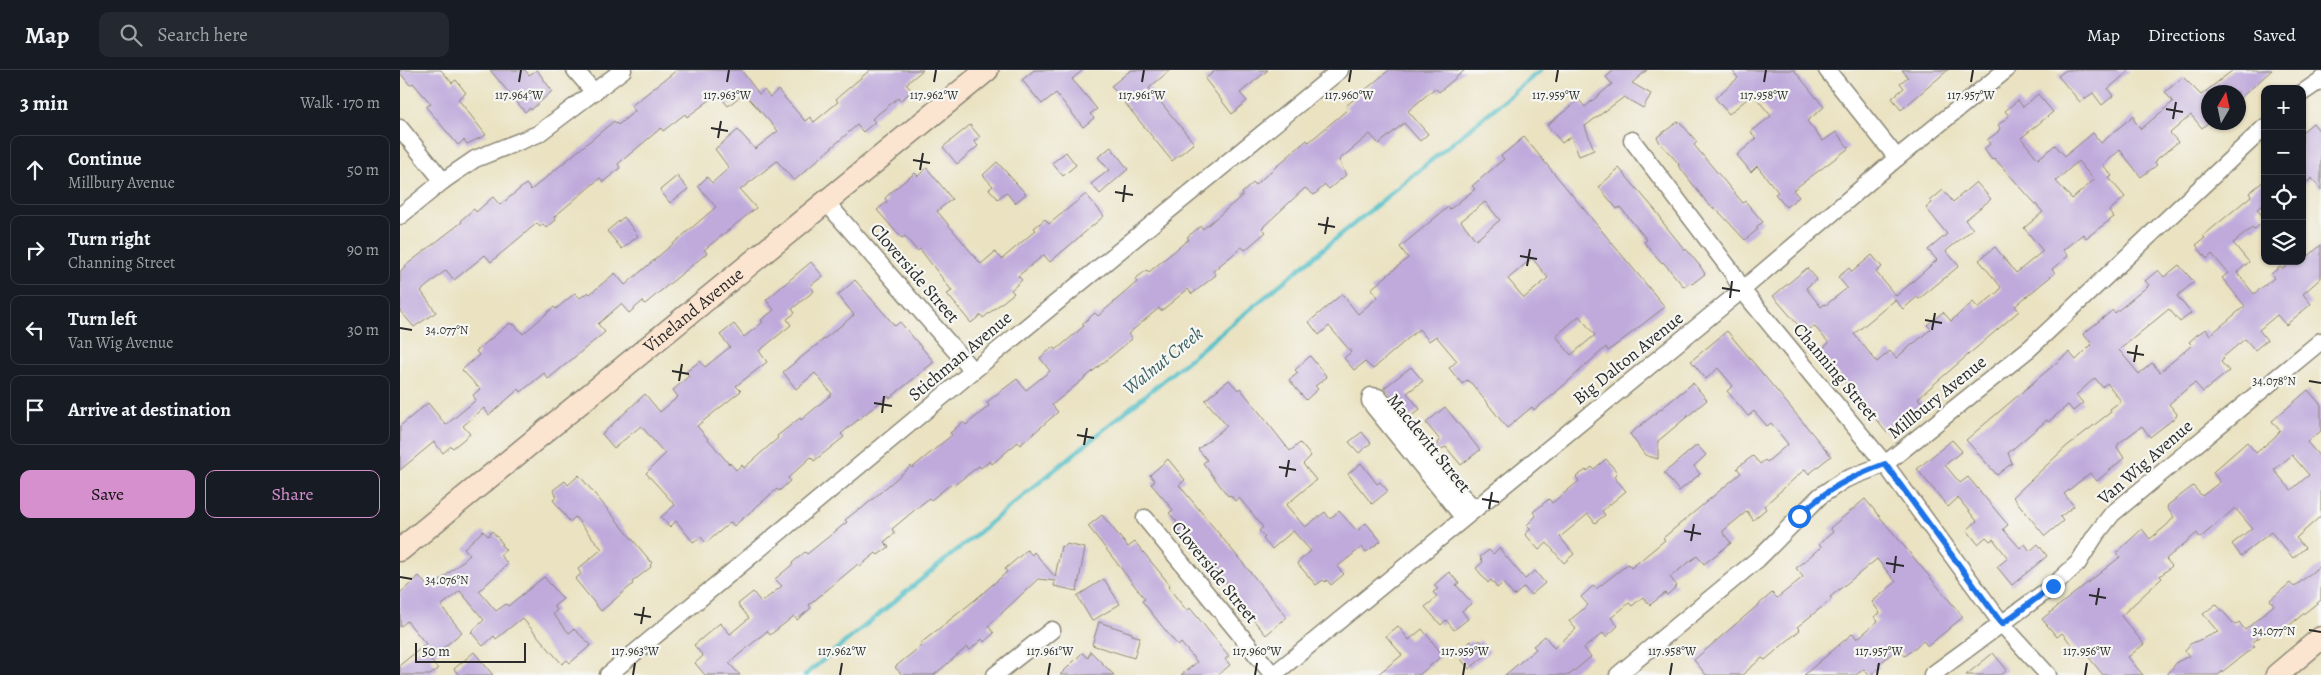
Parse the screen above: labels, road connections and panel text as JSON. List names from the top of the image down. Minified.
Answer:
{"streets":{"street":["Cloverside Street","Vineland Avenue","Stichman Avenue","Big Dalton Avenue","Channing Street","Millbury Avenue","Macdevitt Street","Van Wig Avenue"]},"crossings":[["Cloverside Street","Vineland Avenue"],["Cloverside Street","Stichman Avenue"],["Cloverside Street","Big Dalton Avenue"],["Big Dalton Avenue","Channing Street"],["Big Dalton Avenue","Macdevitt Street"],["Channing Street","Millbury Avenue"],["Channing Street","Van Wig Avenue"]],"water":["Walnut Creek"],"scale_bar":"50 m","north":"top","page":{"header":"Map","search":"Search here","nav":["Map","Directions","Saved"],"heading":["3 min","Walk · 170 m"],"map_buttons":["+","−"],"list":[["Continue","Millbury Avenue","50 m"],["Turn right","Channing Street","90 m"],["Turn left","Van Wig Avenue","30 m"],"Arrive at destination"],"buttons":["Save","Share"],"scale":"50 m"},"coordinates":["117.964°W","117.963°W","117.962°W","117.961°W","117.960°W","117.959°W","117.958°W","117.957°W","34.077°N","34.078°N","34.076°N","117.956°W"]}
